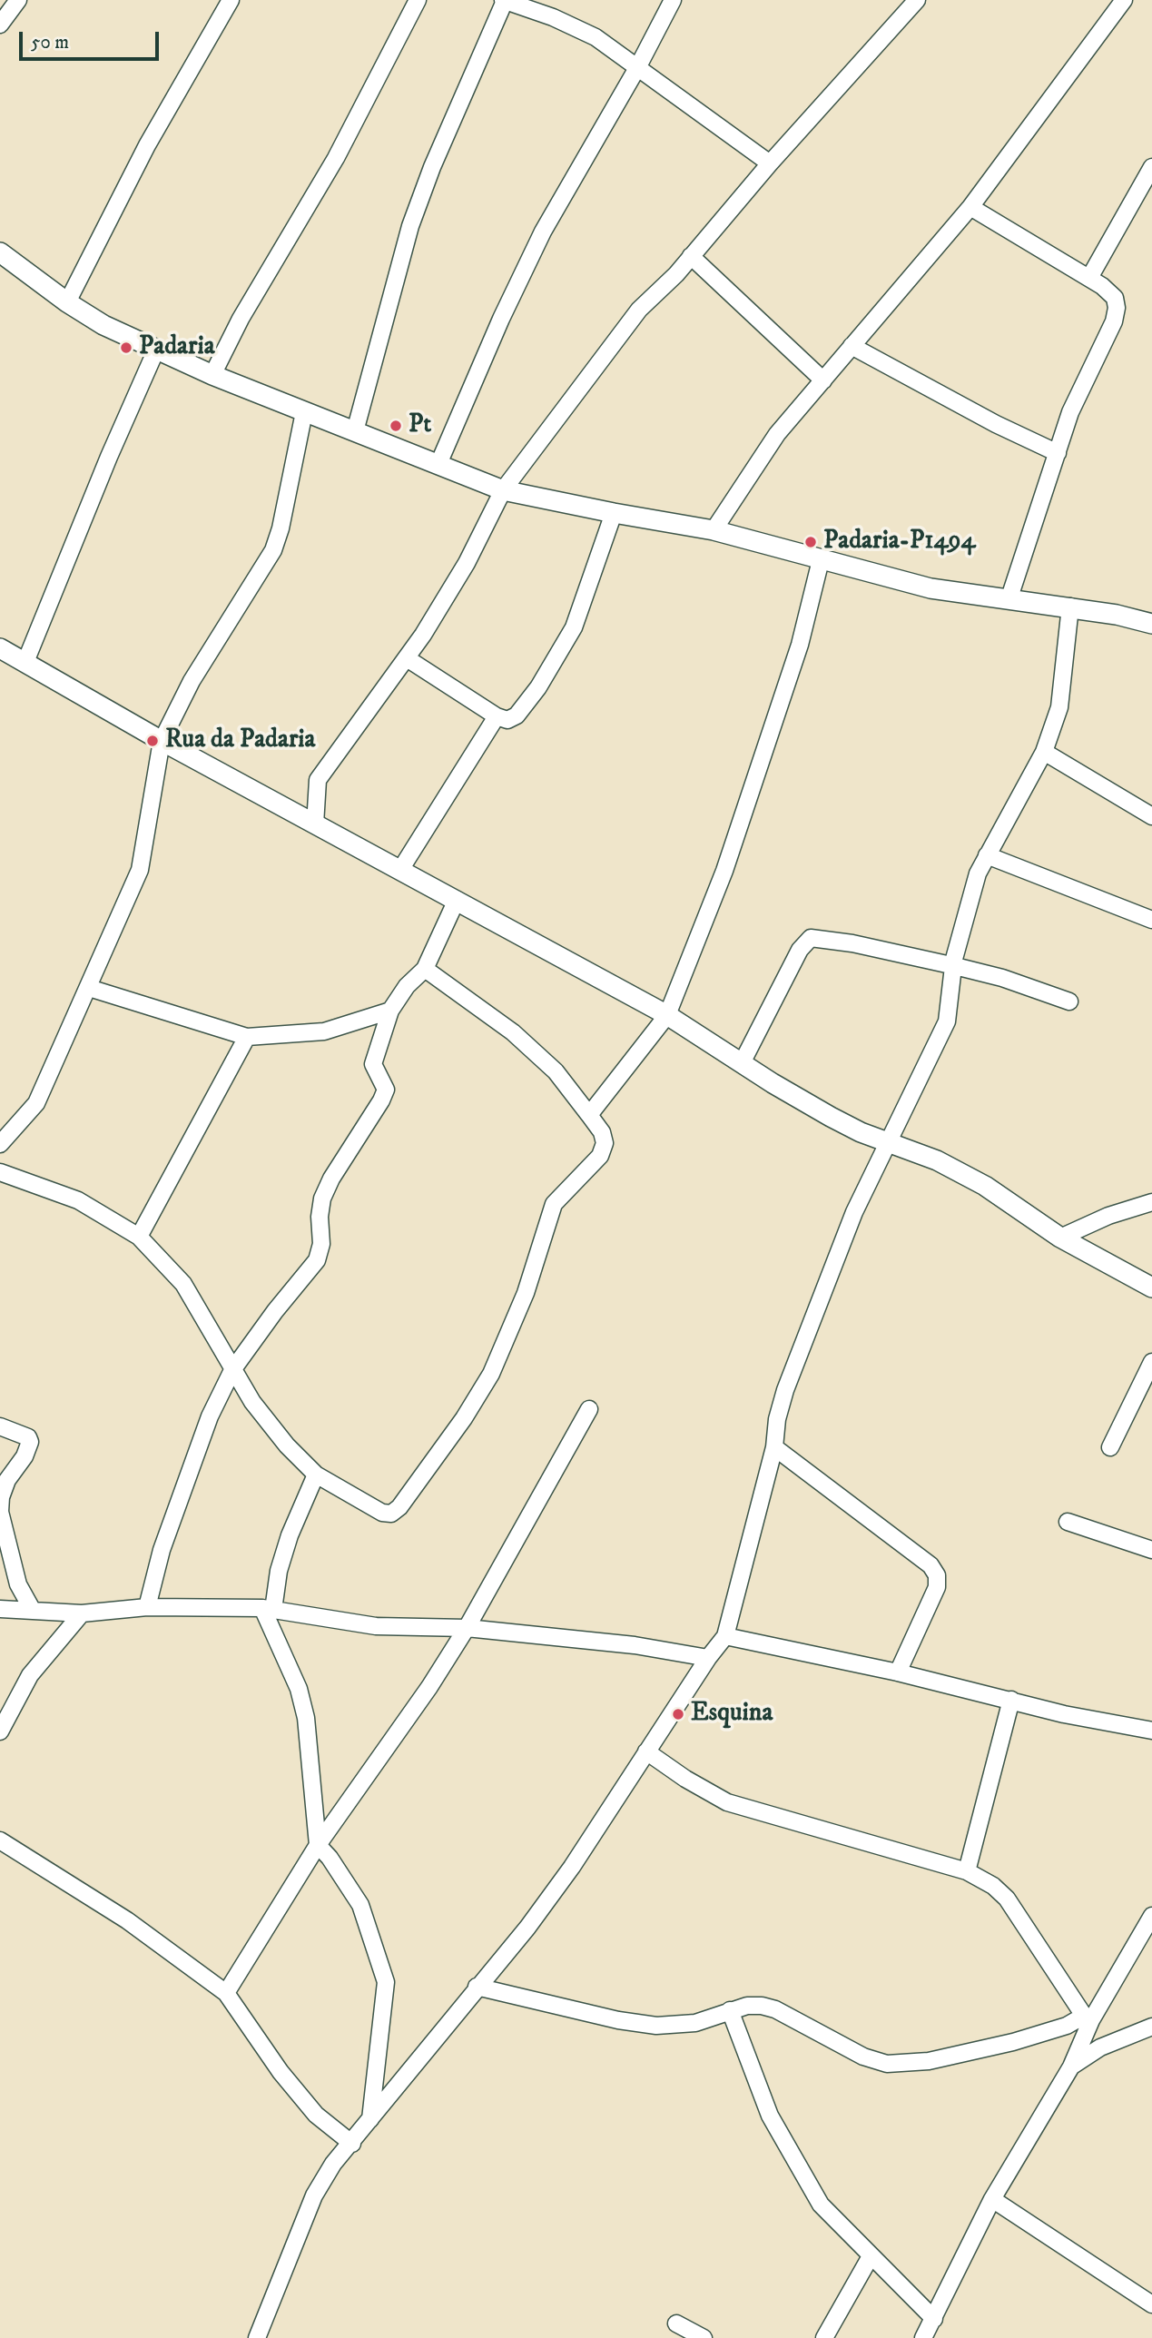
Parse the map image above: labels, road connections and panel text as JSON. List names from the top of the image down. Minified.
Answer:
{"places":["Padaria","Pt","Padaria-P1494","Rua da Padaria","Esquina"],"scale_bar":"50 m"}
